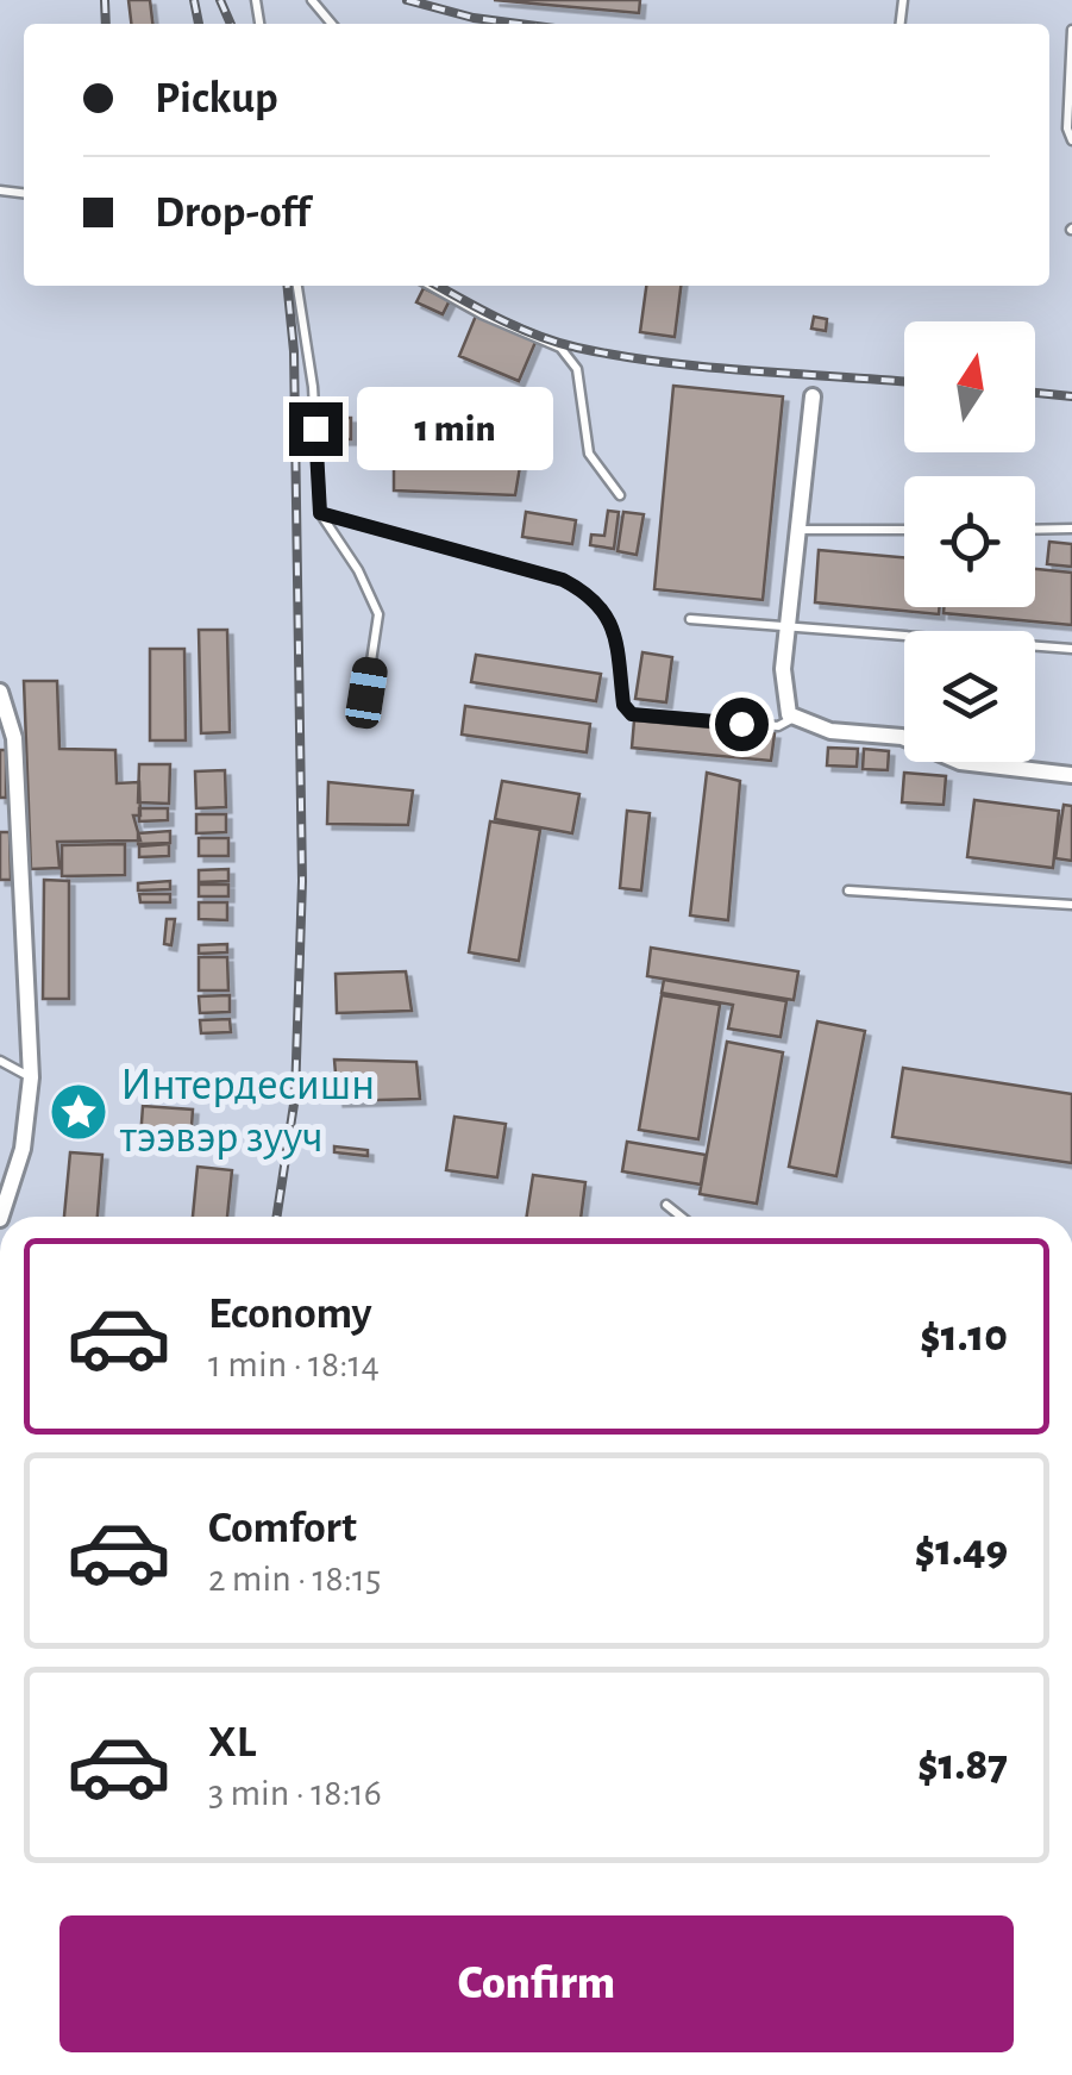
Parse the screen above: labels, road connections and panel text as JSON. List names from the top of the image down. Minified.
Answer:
{"places":{"place":["Интердесишн тээвэр зууч"]},"north":"top","page":{"banner":["Pickup","Drop-off"],"bubble":"1 min","list":[{"name":"Economy","note":"1 min · 18:14","value":"$1.10"},{"name":"Comfort","note":"2 min · 18:15","value":"$1.49"},{"name":"XL","note":"3 min · 18:16","value":"$1.87"}],"buttons":"Confirm"}}
